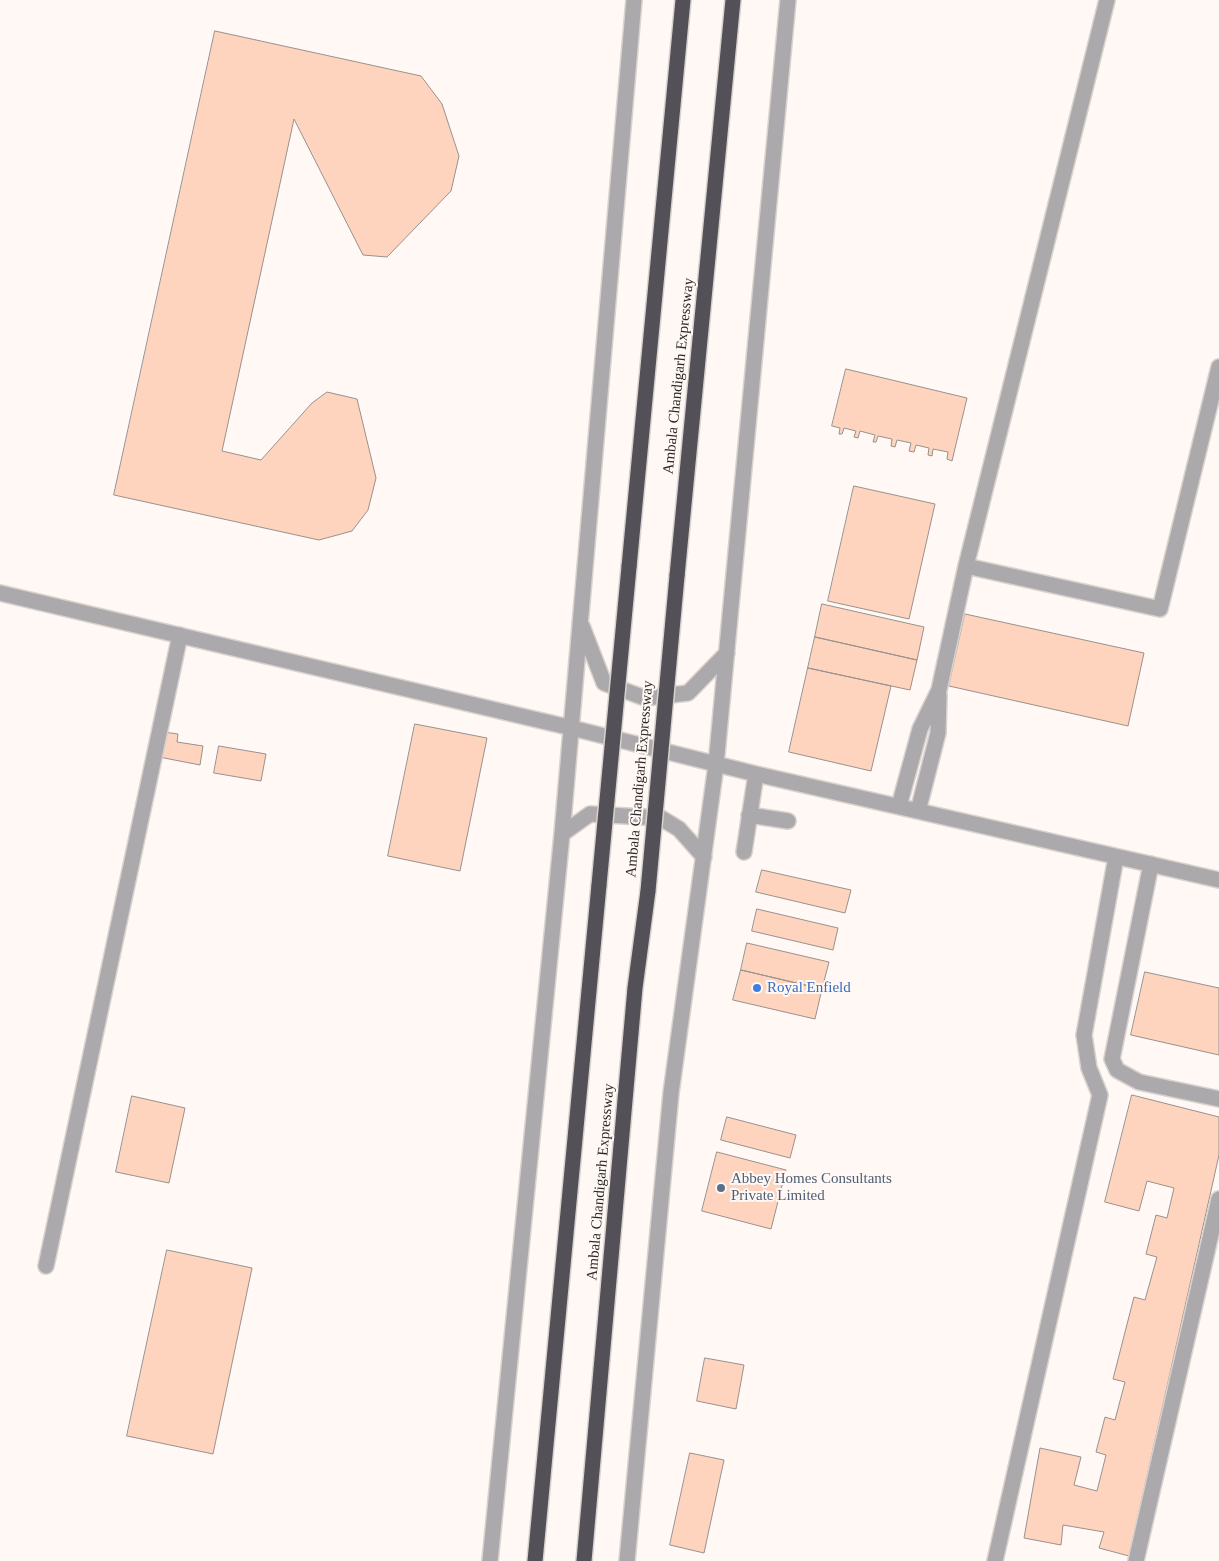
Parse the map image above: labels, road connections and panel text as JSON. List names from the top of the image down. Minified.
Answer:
{"streets":{"highway":["Ambala Chandigarh Expressway"]},"places":["Royal Enfield","Abbey Homes Consultants Private Limited"]}
